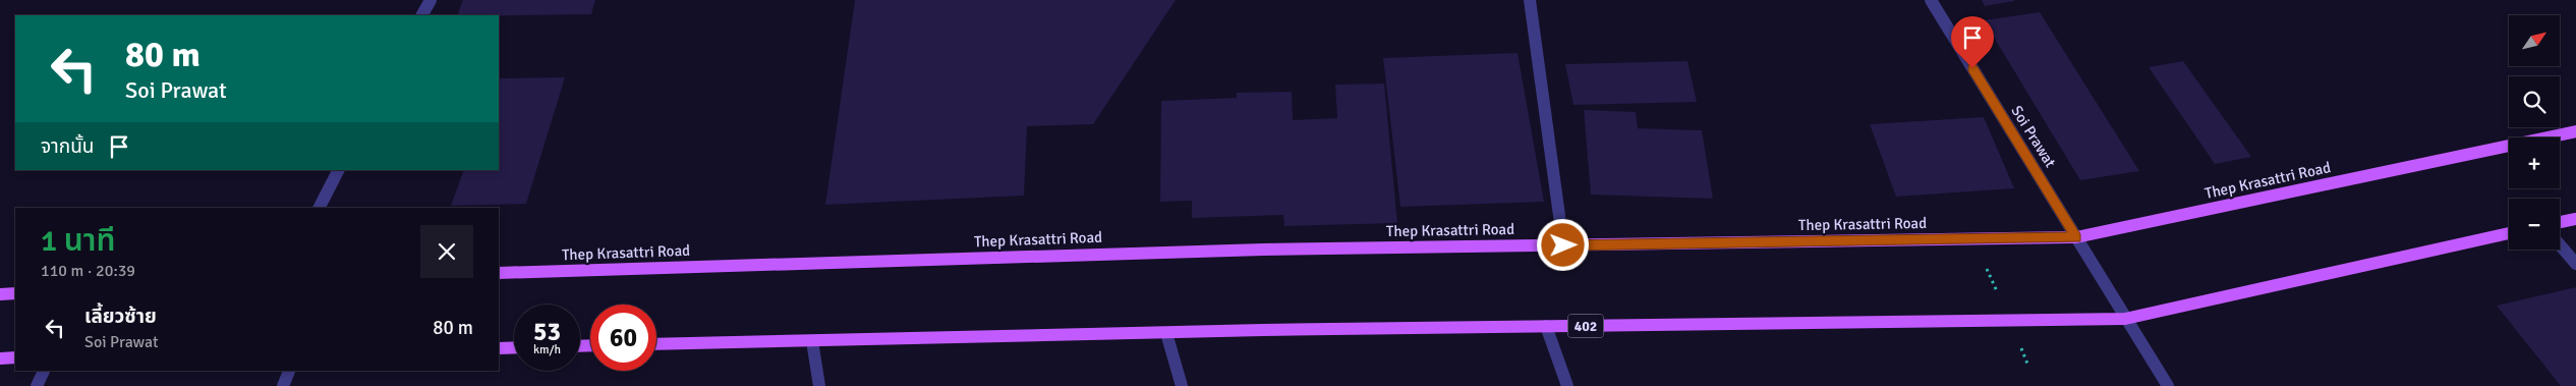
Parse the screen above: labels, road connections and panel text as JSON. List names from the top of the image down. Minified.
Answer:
{"streets":{"main road":["Thep Krasattri Road","402"],"street":["Soi Prawat"]},"crossings":[["Soi Prawat","Thep Krasattri Road"],["Soi Prawat","402"]],"north":"top right","page":{"map_buttons":["+","−"],"turn":["80 m","Soi Prawat"],"then":"จากนั้น","heading":["1 นาที","110 m · 20:39"],"list":[{"name":"เลี้ยวซ้าย","note":"Soi Prawat","value":"80 m"}],"speed":"53 km/h","limit":"60"}}
